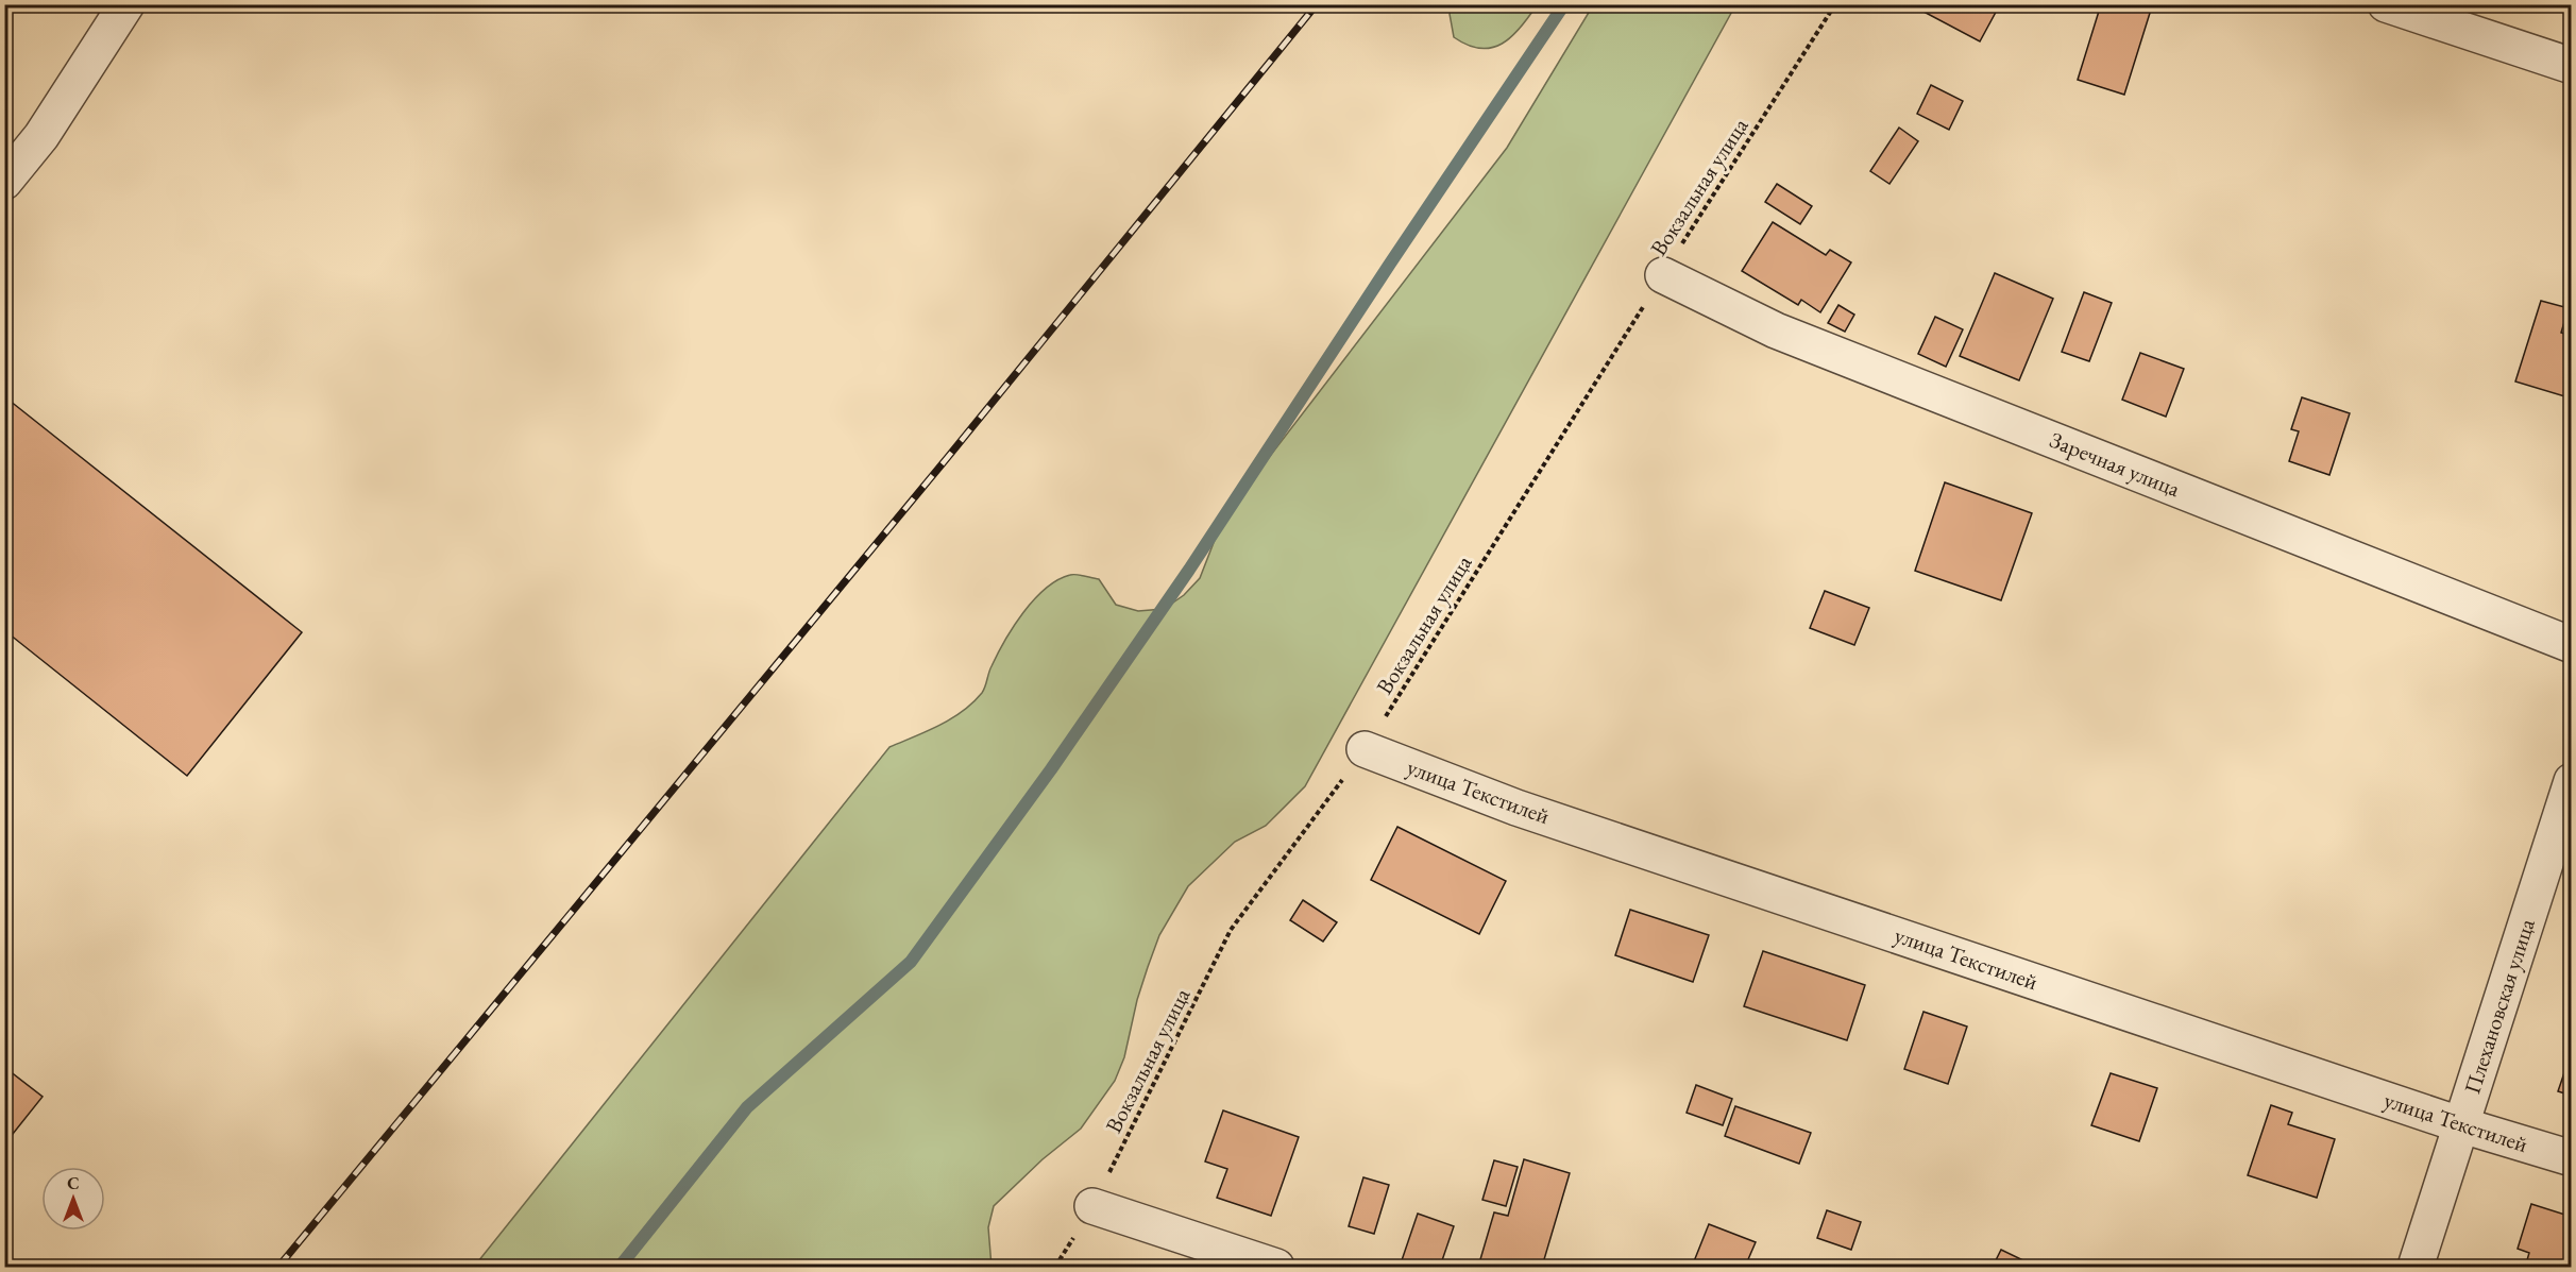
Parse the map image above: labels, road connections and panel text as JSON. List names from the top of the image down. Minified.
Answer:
{"streets":{"street":["Заречная улица","улица Текстилей","Плехановская улица"],"path":["Вокзальная улица"]},"crossings":[["Вокзальная улица","Заречная улица"],["Вокзальная улица","улица Текстилей"],["улица Текстилей","Плехановская улица"]],"north":"top"}
